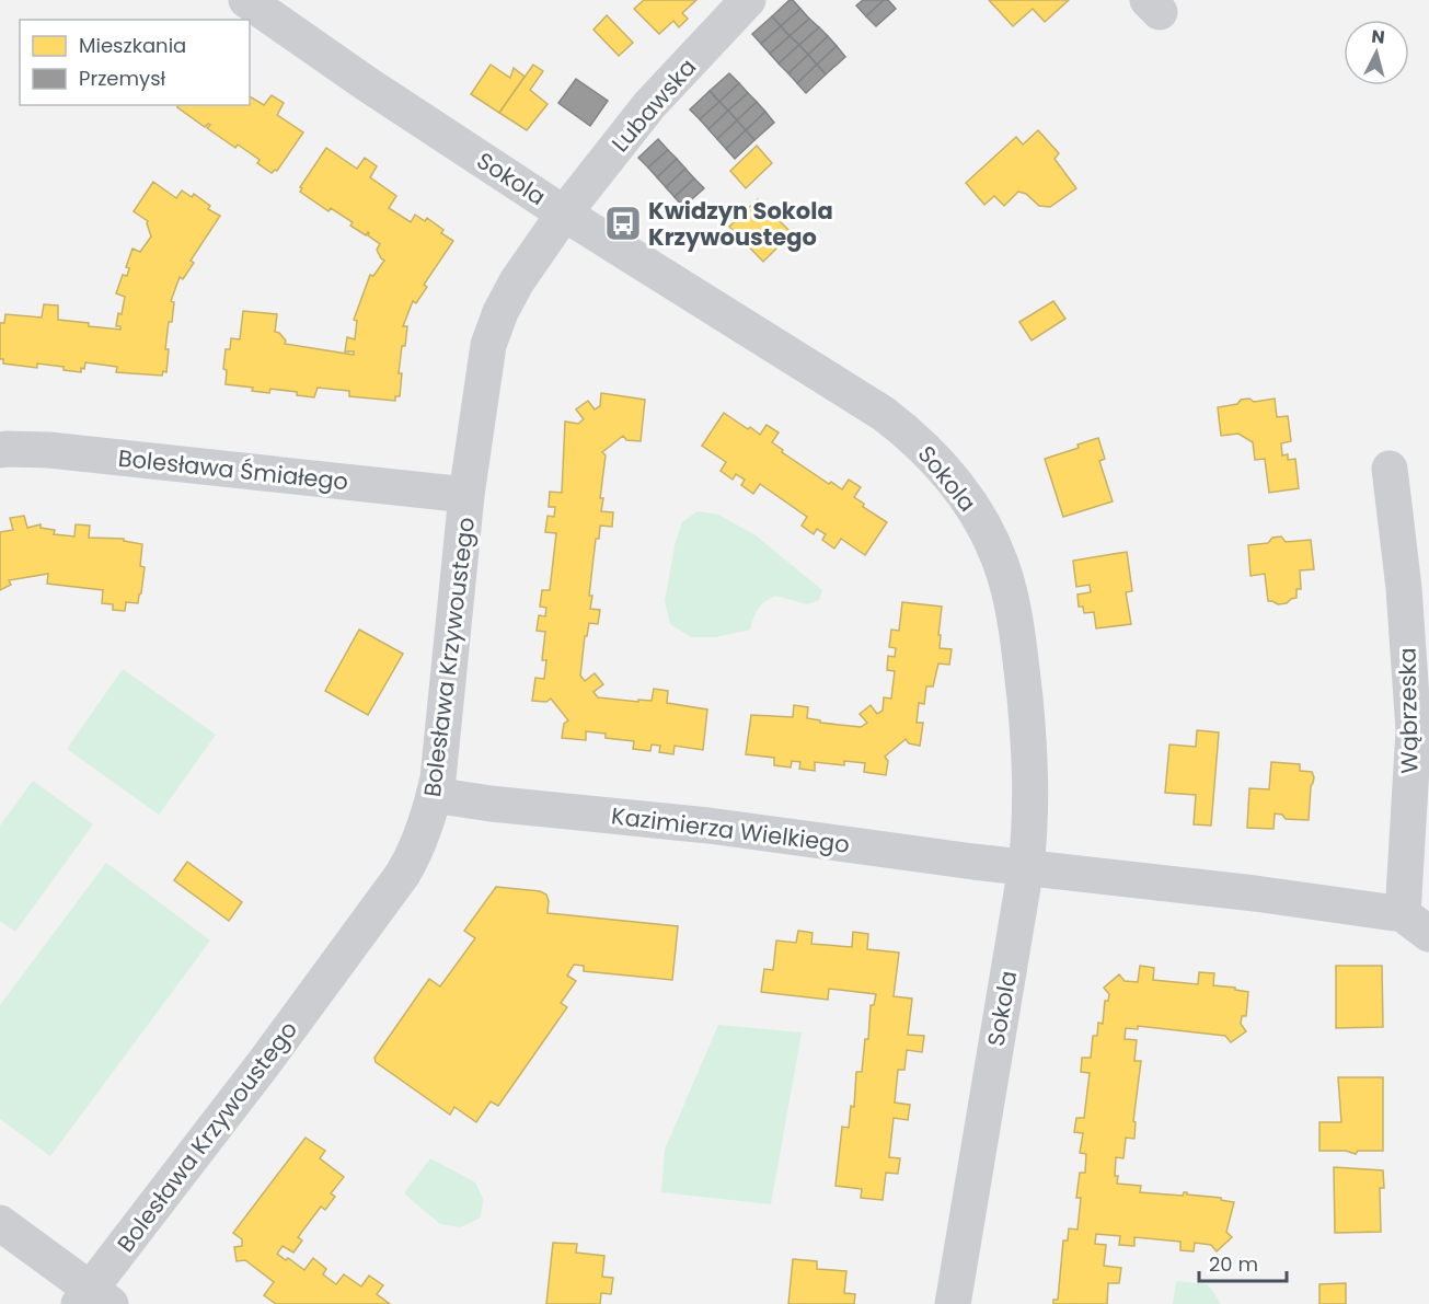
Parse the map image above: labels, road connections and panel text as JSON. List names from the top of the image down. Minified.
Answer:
{"streets":{"street":["Lubawska","Sokola","Bolesława Śmiałego","Bolesława Krzywoustego","Wąbrzeska","Kazimierza Wielkiego"]},"crossings":[["Lubawska","Sokola"],["Lubawska","Bolesława Krzywoustego"],["Sokola","Bolesława Krzywoustego"],["Sokola","Wąbrzeska"],["Sokola","Kazimierza Wielkiego"],["Bolesława Śmiałego","Bolesława Krzywoustego"],["Bolesława Krzywoustego","Kazimierza Wielkiego"],["Wąbrzeska","Kazimierza Wielkiego"]],"places":{"bus stop":["Kwidzyn Sokola Krzywoustego"]},"legend":["Mieszkania","Przemysł"],"scale_bar":"20 m","north":"top"}
